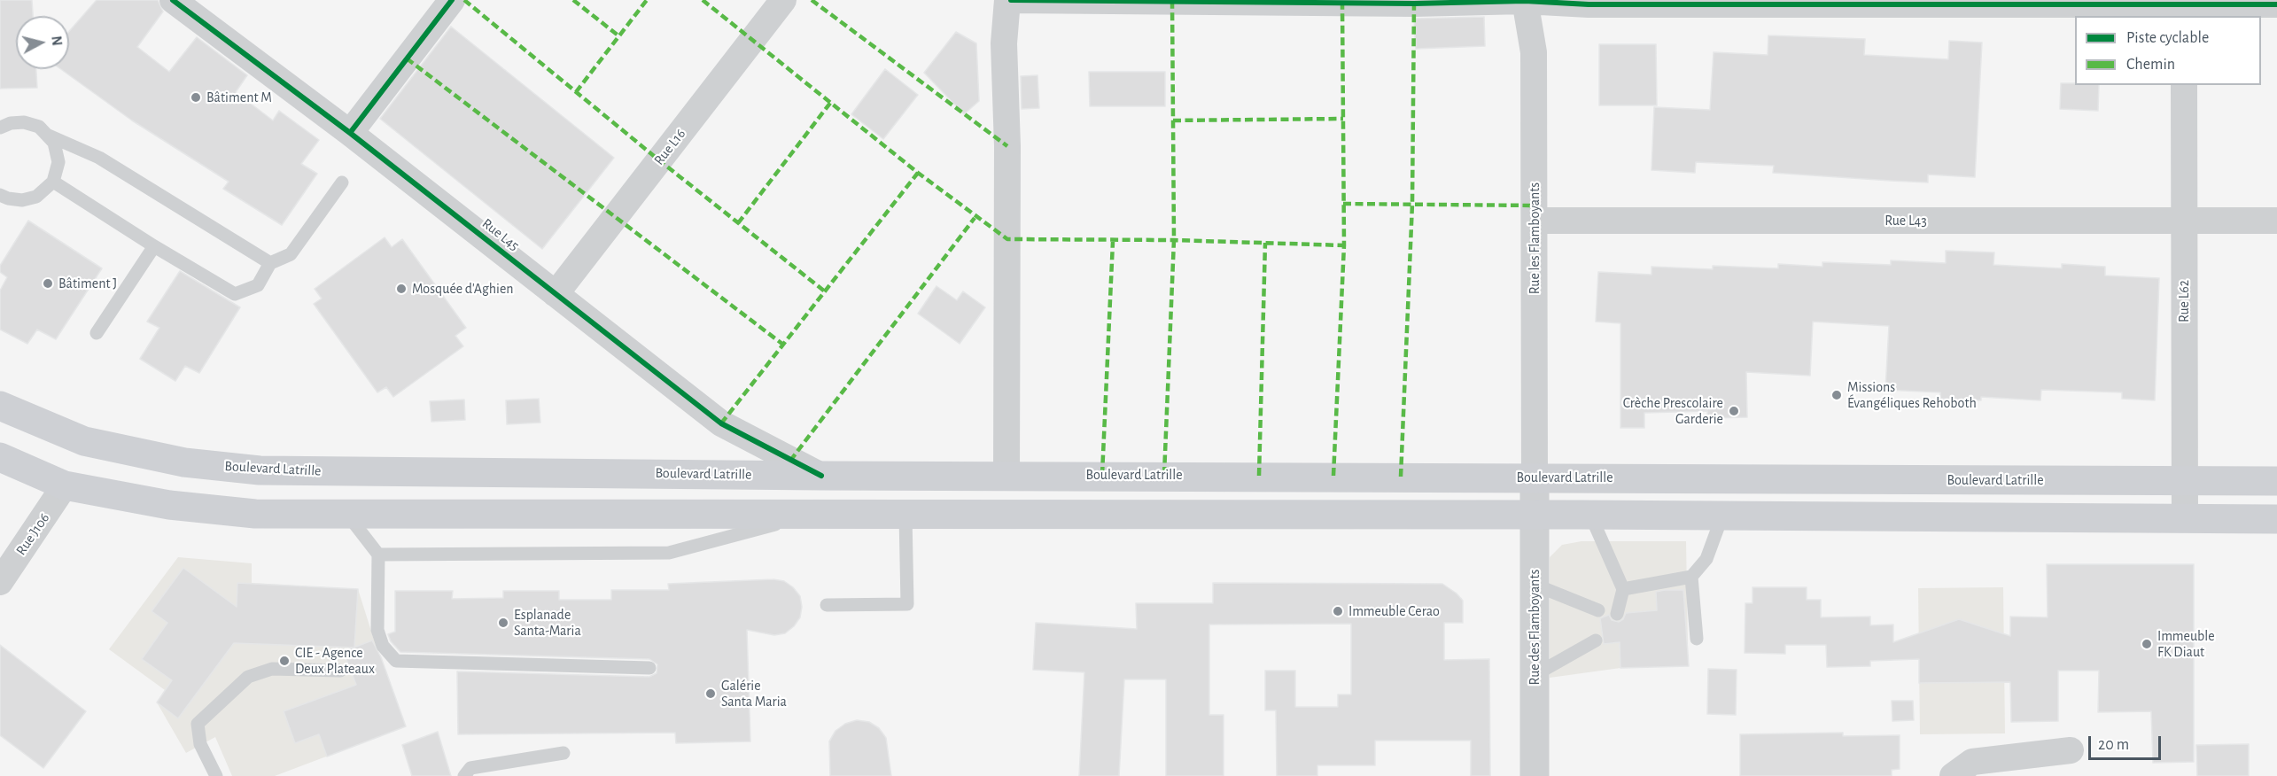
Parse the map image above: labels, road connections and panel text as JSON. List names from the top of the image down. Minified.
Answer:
{"streets":{"main road":["Boulevard Latrille"],"street":["Rue L16","Rue L43","Rue L45","Rue les Flamboyants","Rue L62","Rue J106","Rue des Flamboyants"]},"crossings":[["Rue L16","Rue L45"],["Rue L43","Rue les Flamboyants"],["Rue L43","Rue L62"],["Rue L45","Boulevard Latrille"],["Rue les Flamboyants","Boulevard Latrille"],["Rue les Flamboyants","Rue des Flamboyants"],["Rue L62","Boulevard Latrille"],["Boulevard Latrille","Rue des Flamboyants"]],"places":["Bâtiment M","Bâtiment J","Mosquée d'Aghien","Missions Évangéliques Rehoboth","Crèche Prescolaire Garderie","Immeuble Cerao","Esplanade Santa-Maria","Immeuble FK Diaut","CIE - Agence Deux Plateaux","Galérie Santa Maria"],"legend":["Piste cyclable","Chemin"],"scale_bar":"20 m","north":"right"}
